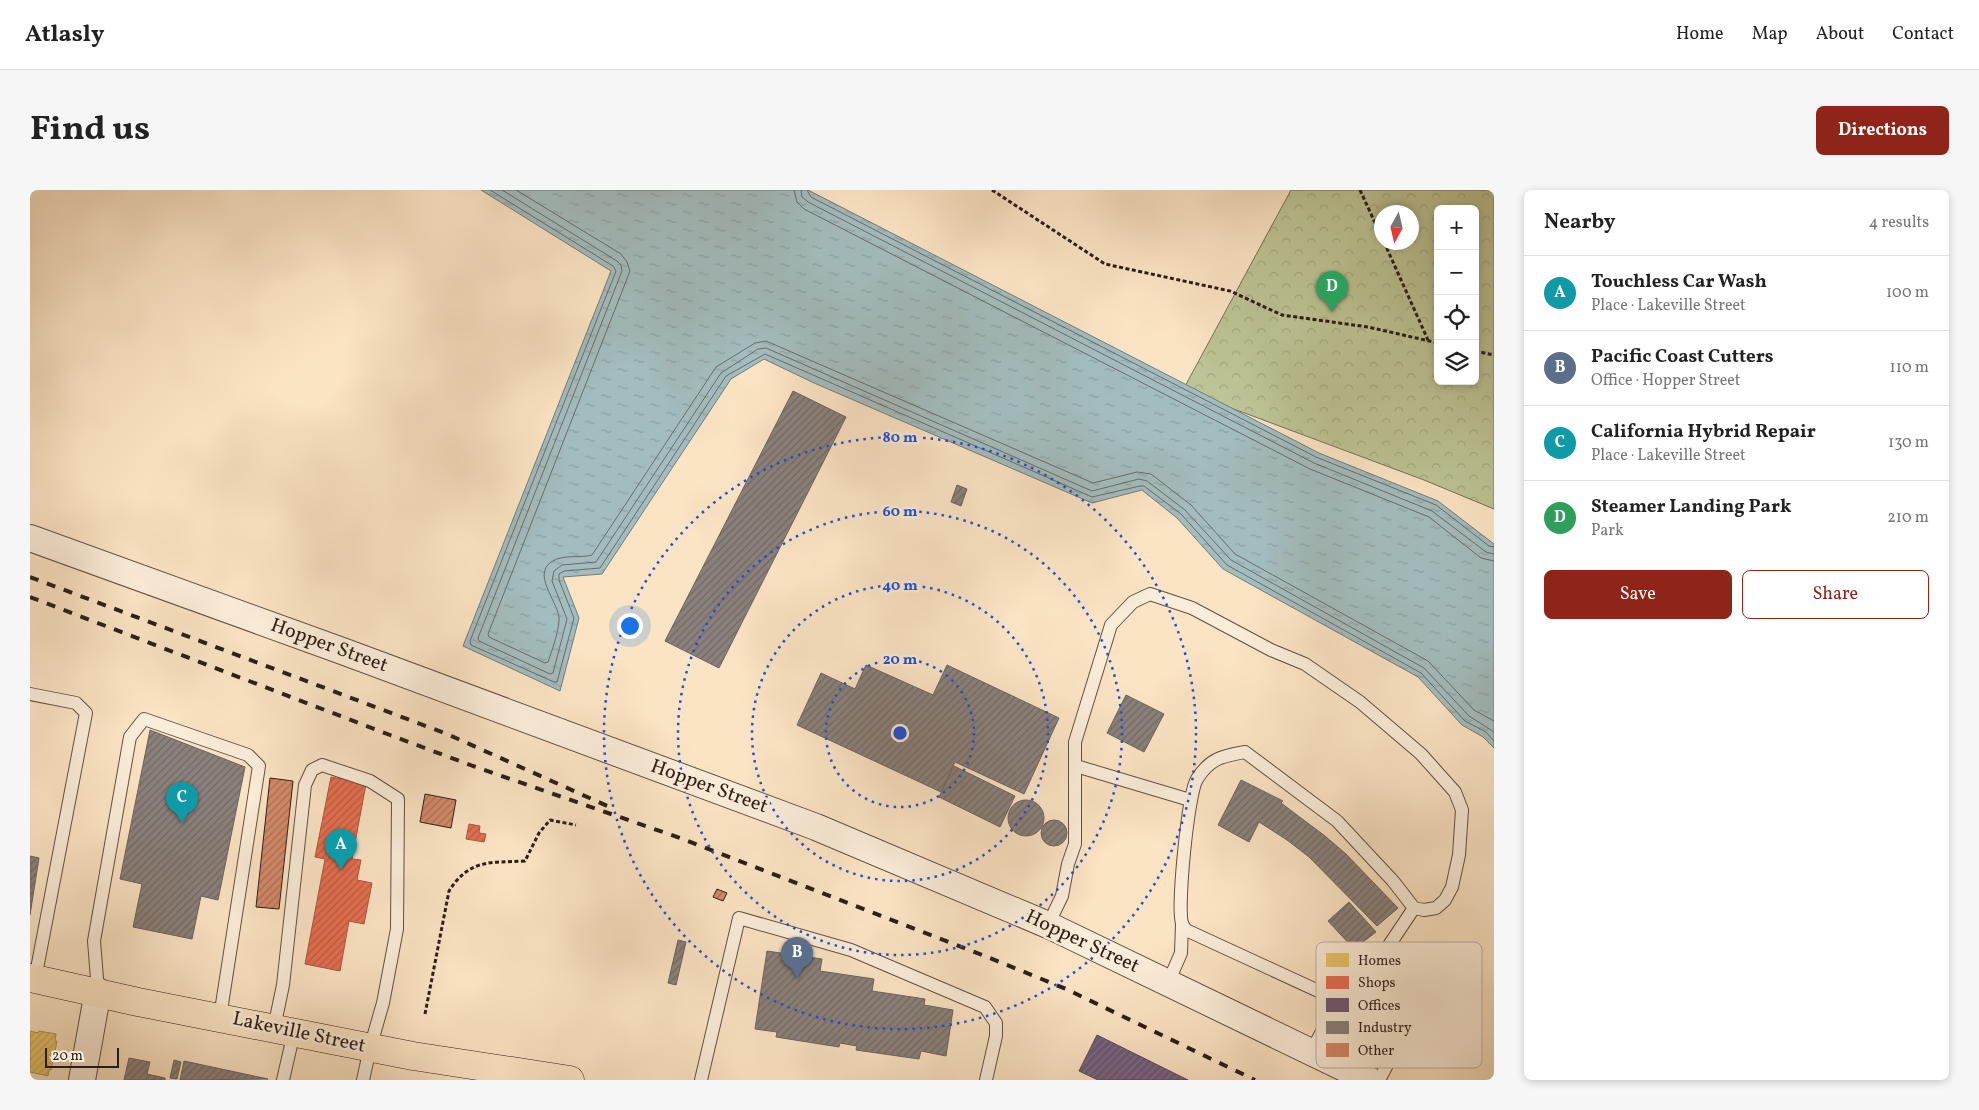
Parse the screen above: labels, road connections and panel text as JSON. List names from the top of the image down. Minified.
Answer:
{"streets":{"main road":["Lakeville Street"],"street":["Hopper Street"]},"legend":["Homes","Shops","Offices","Industry","Other"],"scale_bar":"20 m","north":"bottom","page":{"header":"Atlasly","nav":["Home","Map","About","Contact"],"title":"Find us","buttons":["Directions",["Save","Share"]],"heading":["Nearby","4 results"],"map_buttons":["+","−"],"list":[{"mark":"A","name":"Touchless Car Wash","note":"Place · Lakeville Street","value":"100 m"},{"mark":"B","name":"Pacific Coast Cutters","note":"Office · Hopper Street","value":"110 m"},{"mark":"C","name":"California Hybrid Repair","note":"Place · Lakeville Street","value":"130 m"},{"mark":"D","name":"Steamer Landing Park","note":"Park","value":"210 m"}],"pins":["D","C","A","B"],"scale":"20 m"},"rings":["80 m","60 m","40 m","20 m"]}
